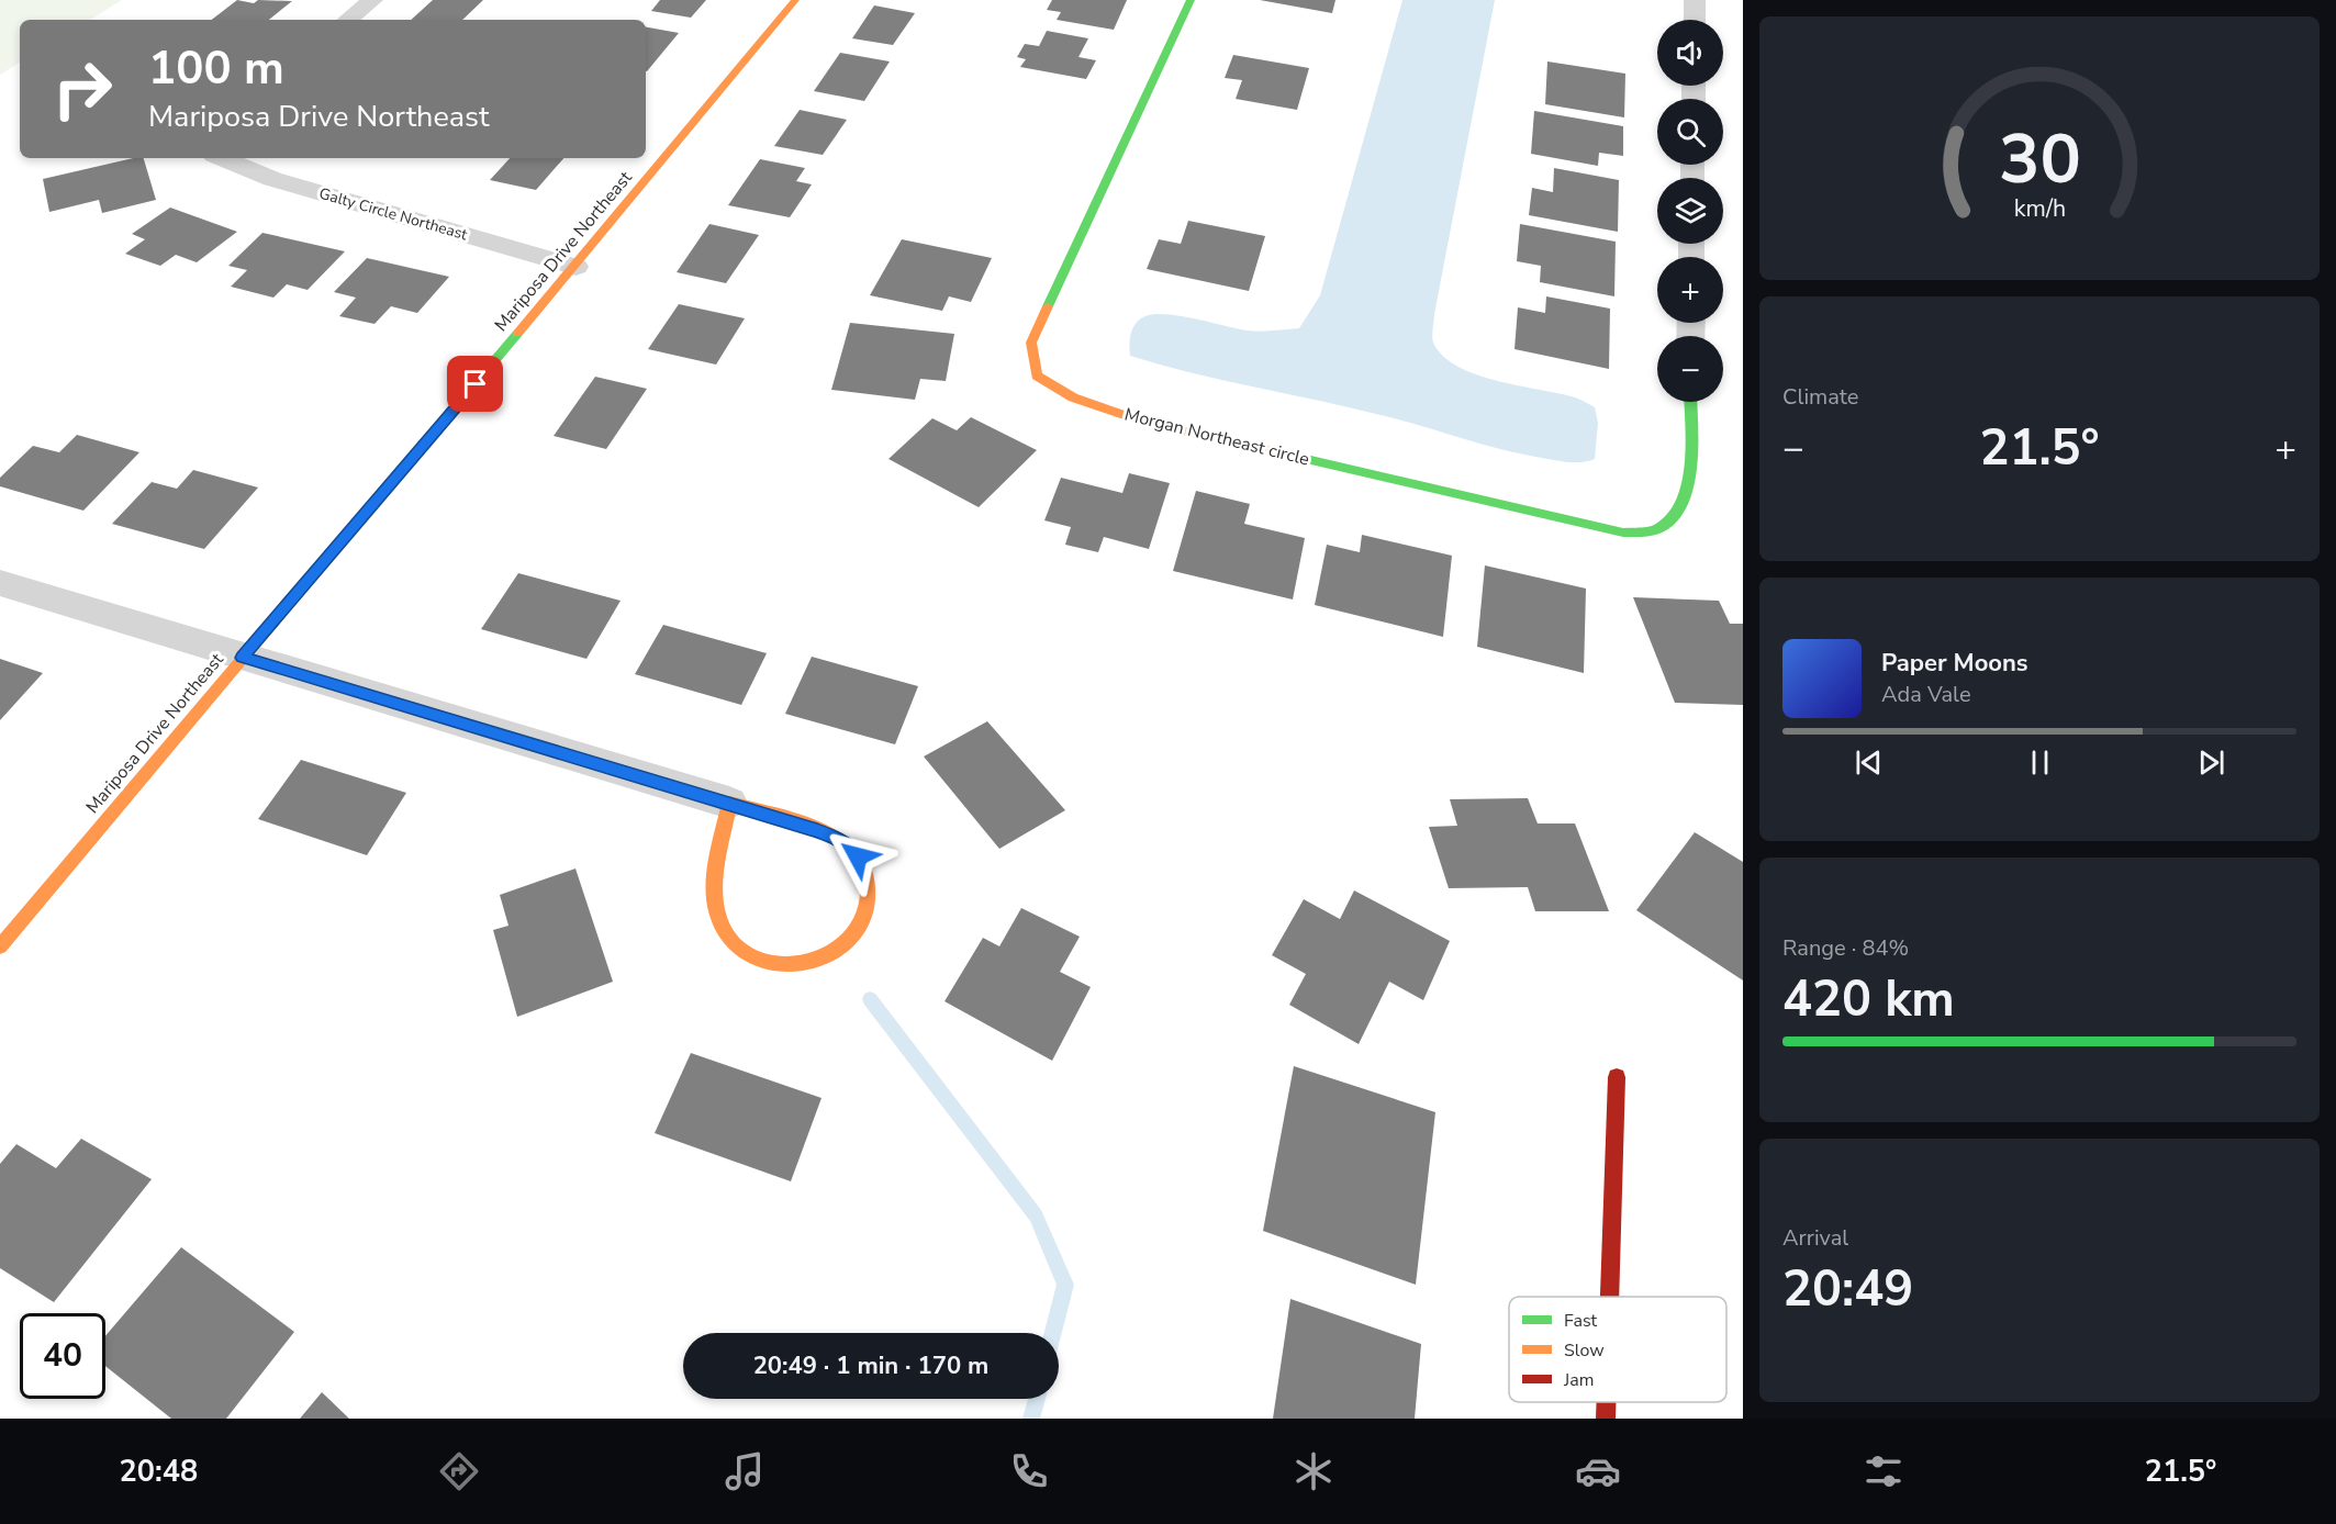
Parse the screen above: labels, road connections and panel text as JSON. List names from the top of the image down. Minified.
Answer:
{"streets":{"street":["Galty Circle Northeast","Mariposa Drive Northeast","Morgan Northeast circle"]},"crossings":[["Galty Circle Northeast","Mariposa Drive Northeast"]],"legend":["Fast","Slow","Jam"],"page":{"map_buttons":["+","−"],"turn":["100 m","Mariposa Drive Northeast"],"tile":["Climate",["Range · 84%","420 km"],["Arrival","20:49"]],"heat":["−","21.5°","+"],"song":["Paper Moons","Ada Vale"],"limit":"40","trip":"20:49 · 1 min · 170 m","tabs":["20:48","21.5°"],"gauge":["30","km/h"]}}
